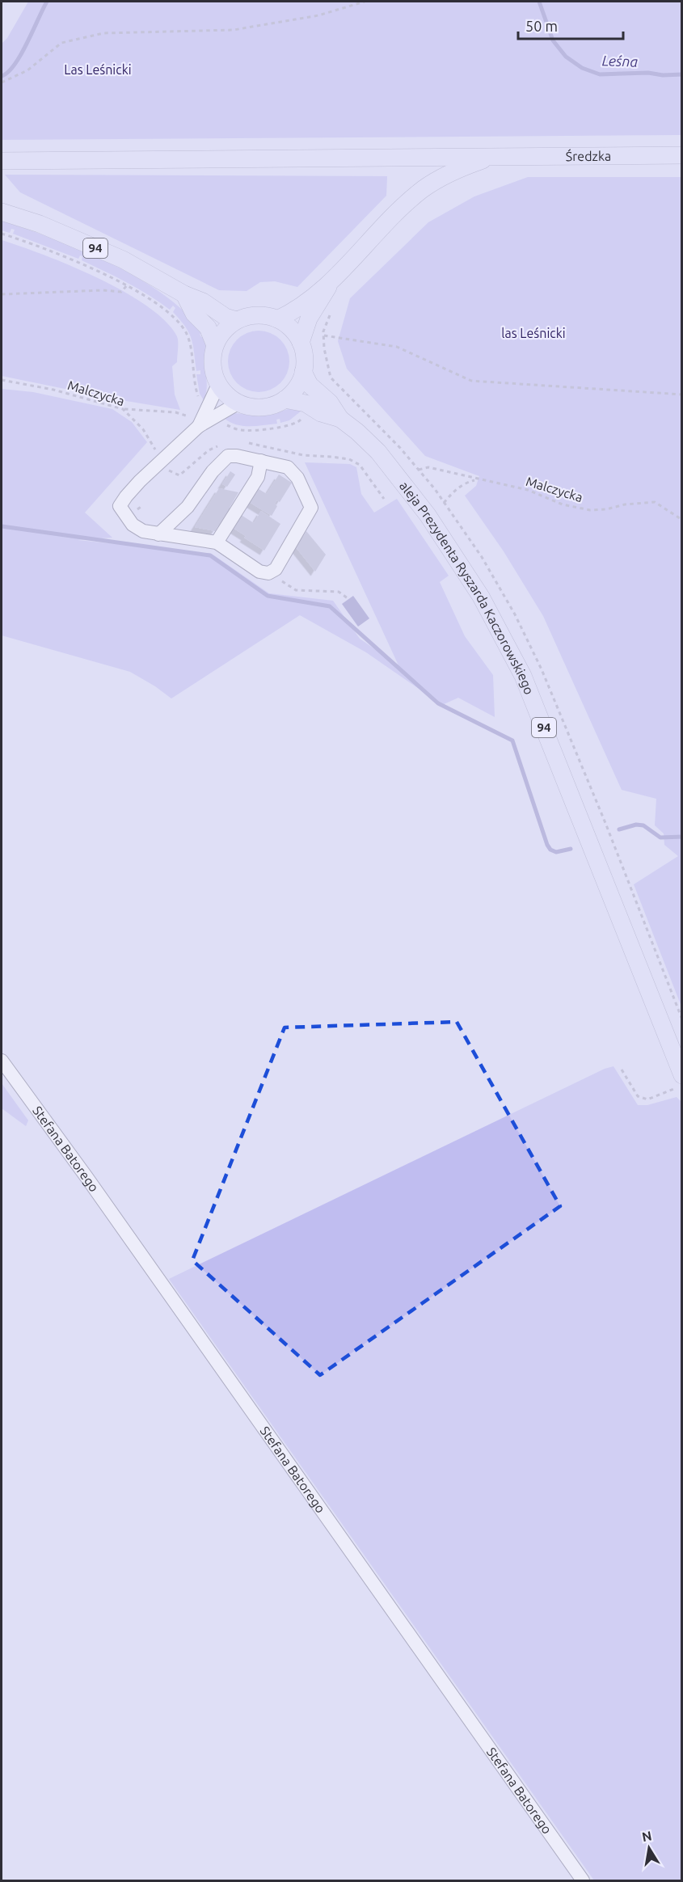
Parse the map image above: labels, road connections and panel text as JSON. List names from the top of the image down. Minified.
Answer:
{"streets":{"main road":["Średzka","94","aleja Prezydenta Ryszarda Kaczorowskiego"],"lane":["Stefana Batorego"],"path":["Malczycka"]},"crossings":[["94","aleja Prezydenta Ryszarda Kaczorowskiego"]],"water":["Leśna"],"parks":["Las Leśnicki","las Leśnicki"],"scale_bar":"50 m","north":"top"}
